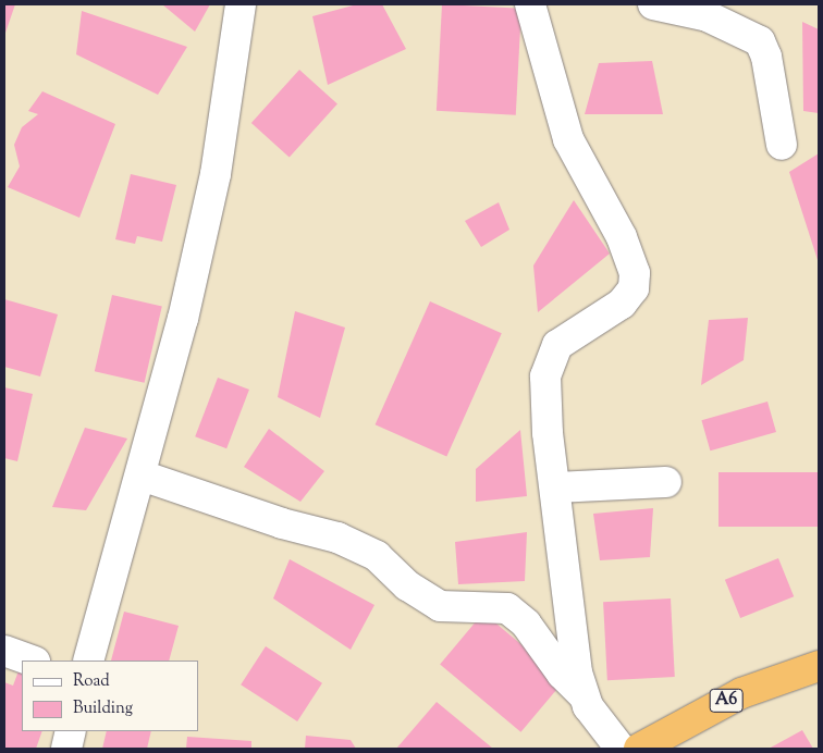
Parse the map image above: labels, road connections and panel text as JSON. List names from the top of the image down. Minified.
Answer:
{"streets":{"highway":["A6"]},"legend":["Road","Building"]}
